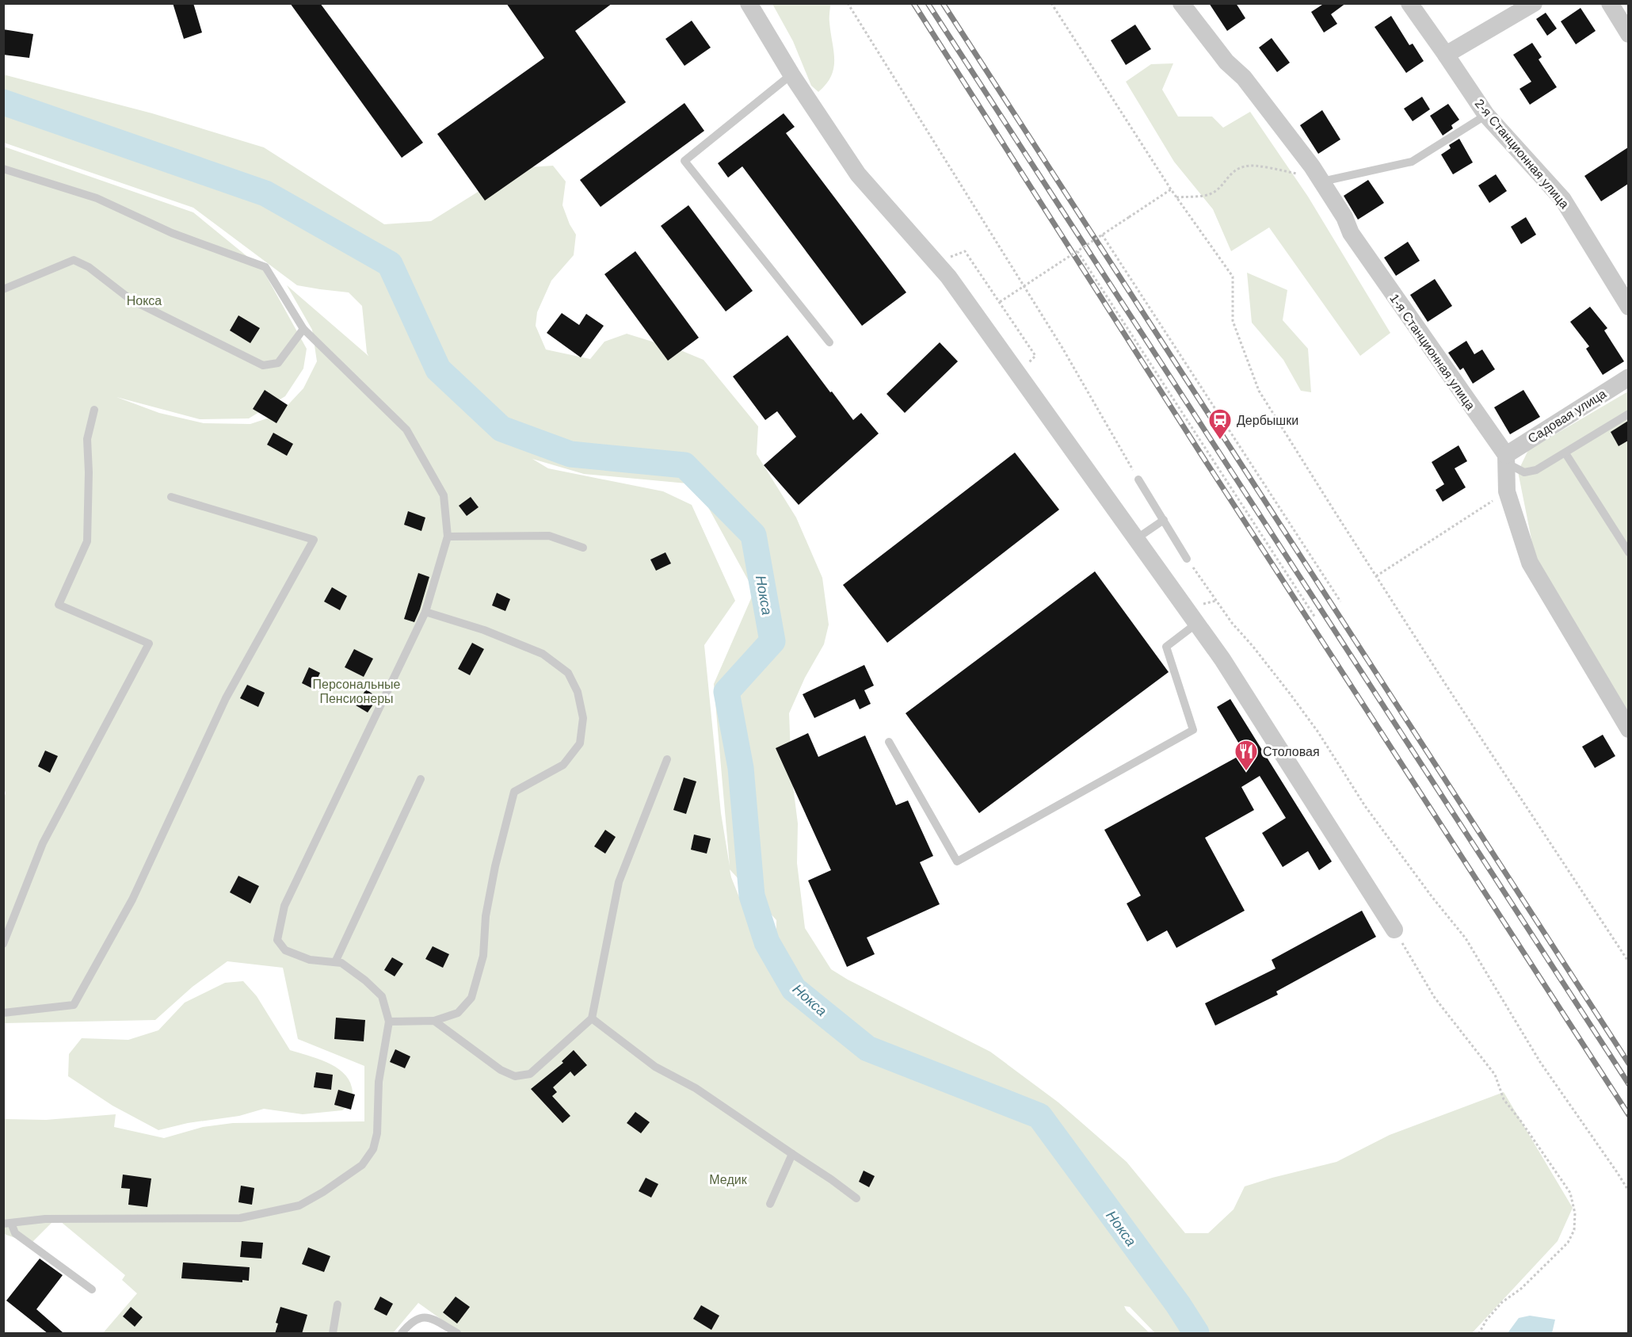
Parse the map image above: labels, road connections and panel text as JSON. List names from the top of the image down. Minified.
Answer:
{"streets":{"street":["2-я Станционная улица","1-я Станционная улица","Садовая улица"]},"crossings":[["1-я Станционная улица","Садовая улица"]],"water":["Нокса"],"parks":["Нокса","Персональные Пенсионеры","Медик"],"places":{"station":["Дербышки"],"restaurant":["Столовая"]}}
